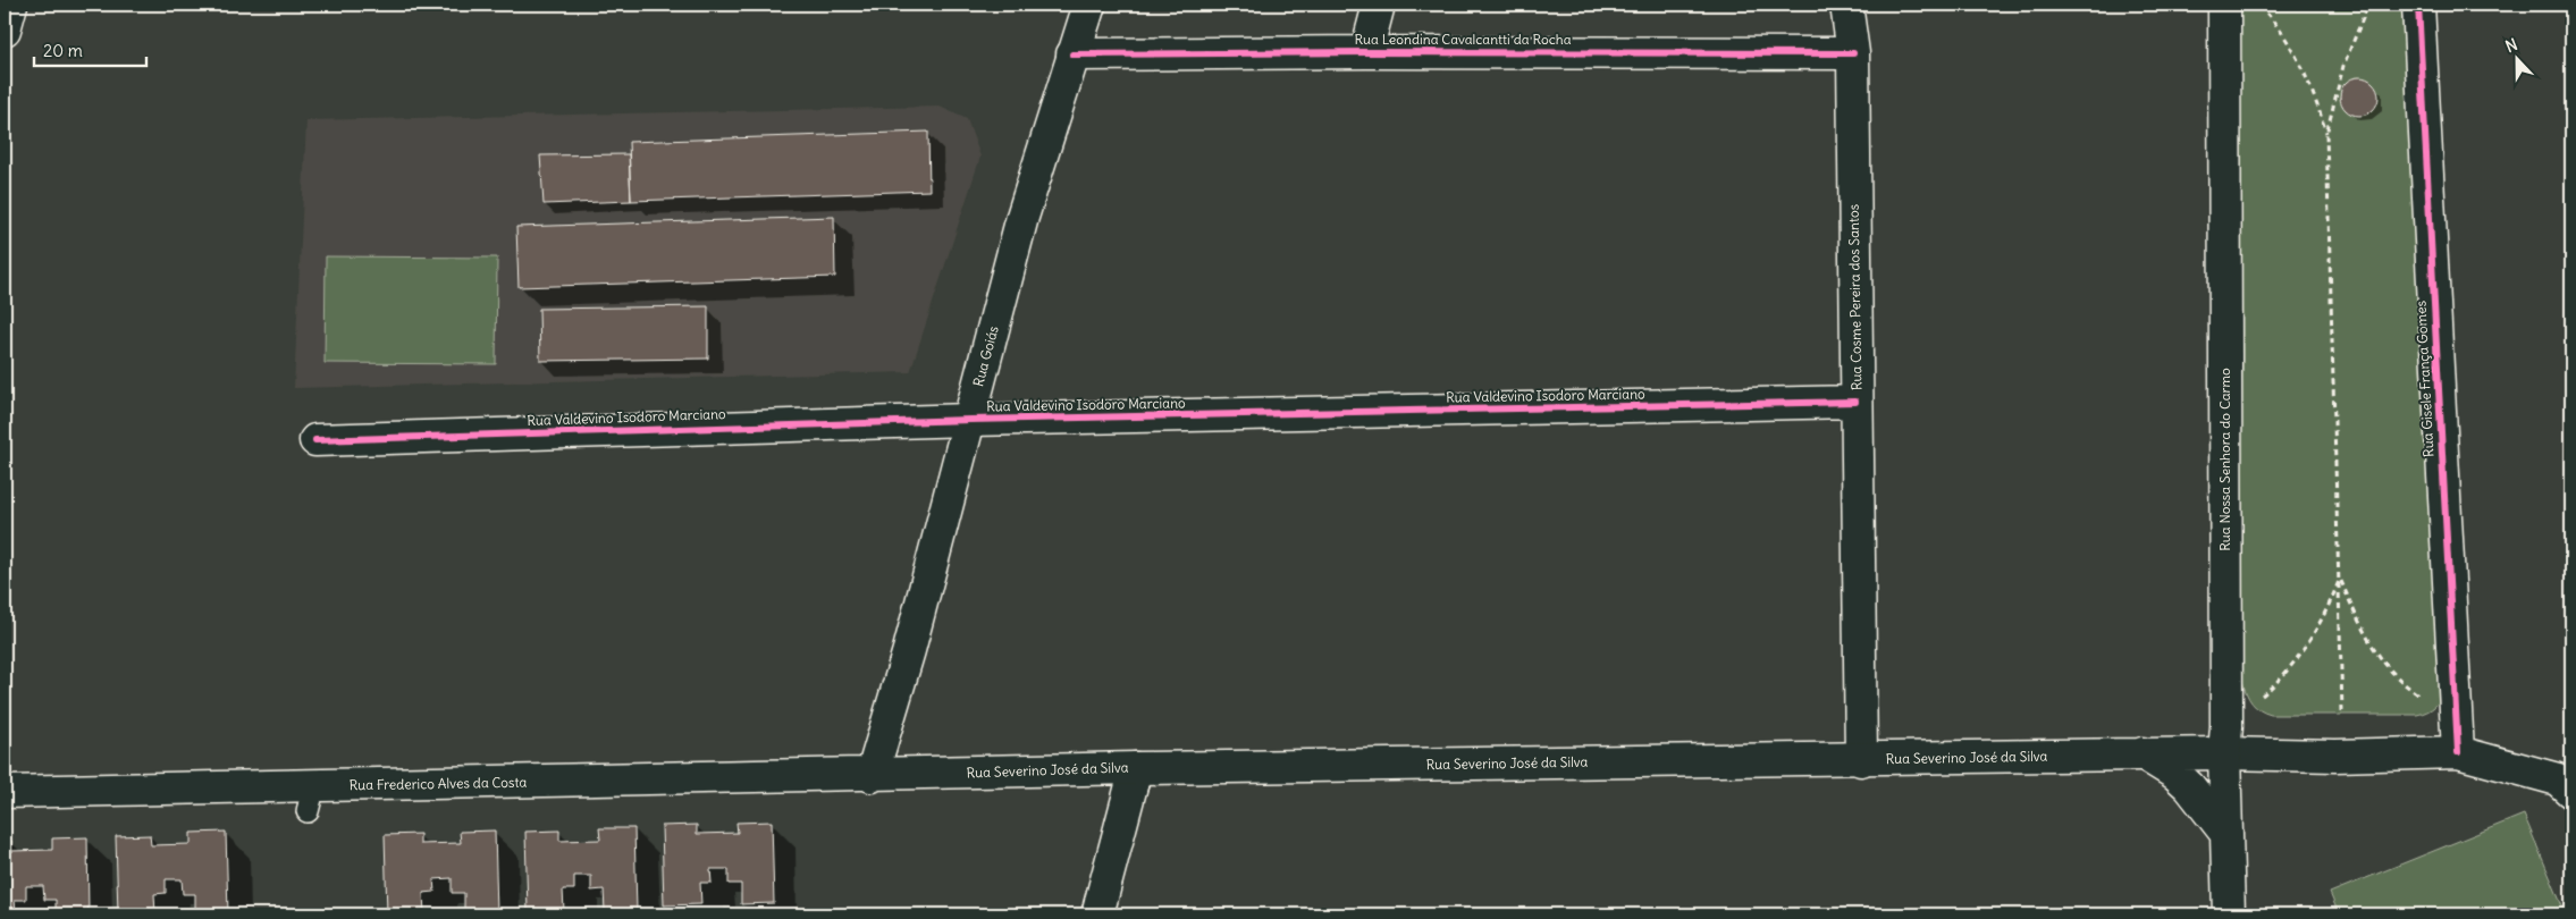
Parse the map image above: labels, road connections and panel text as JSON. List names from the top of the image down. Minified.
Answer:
{"streets":{"street":["Rua Leondina Cavalcantti da Rocha","Rua Cosme Pereira dos Santos","Rua Goiás","Rua Gisele França Gomes","Rua Valdevino Isodoro Marciano","Rua Nossa Senhora do Carmo","Rua Severino José da Silva","Rua Frederico Alves da Costa"]},"crossings":[["Rua Leondina Cavalcantti da Rocha","Rua Cosme Pereira dos Santos"],["Rua Leondina Cavalcantti da Rocha","Rua Goiás"],["Rua Cosme Pereira dos Santos","Rua Valdevino Isodoro Marciano"],["Rua Cosme Pereira dos Santos","Rua Severino José da Silva"],["Rua Goiás","Rua Valdevino Isodoro Marciano"],["Rua Goiás","Rua Severino José da Silva"],["Rua Goiás","Rua Frederico Alves da Costa"],["Rua Gisele França Gomes","Rua Severino José da Silva"],["Rua Nossa Senhora do Carmo","Rua Severino José da Silva"],["Rua Severino José da Silva","Rua Frederico Alves da Costa"]],"scale_bar":"20 m","north":"top"}
